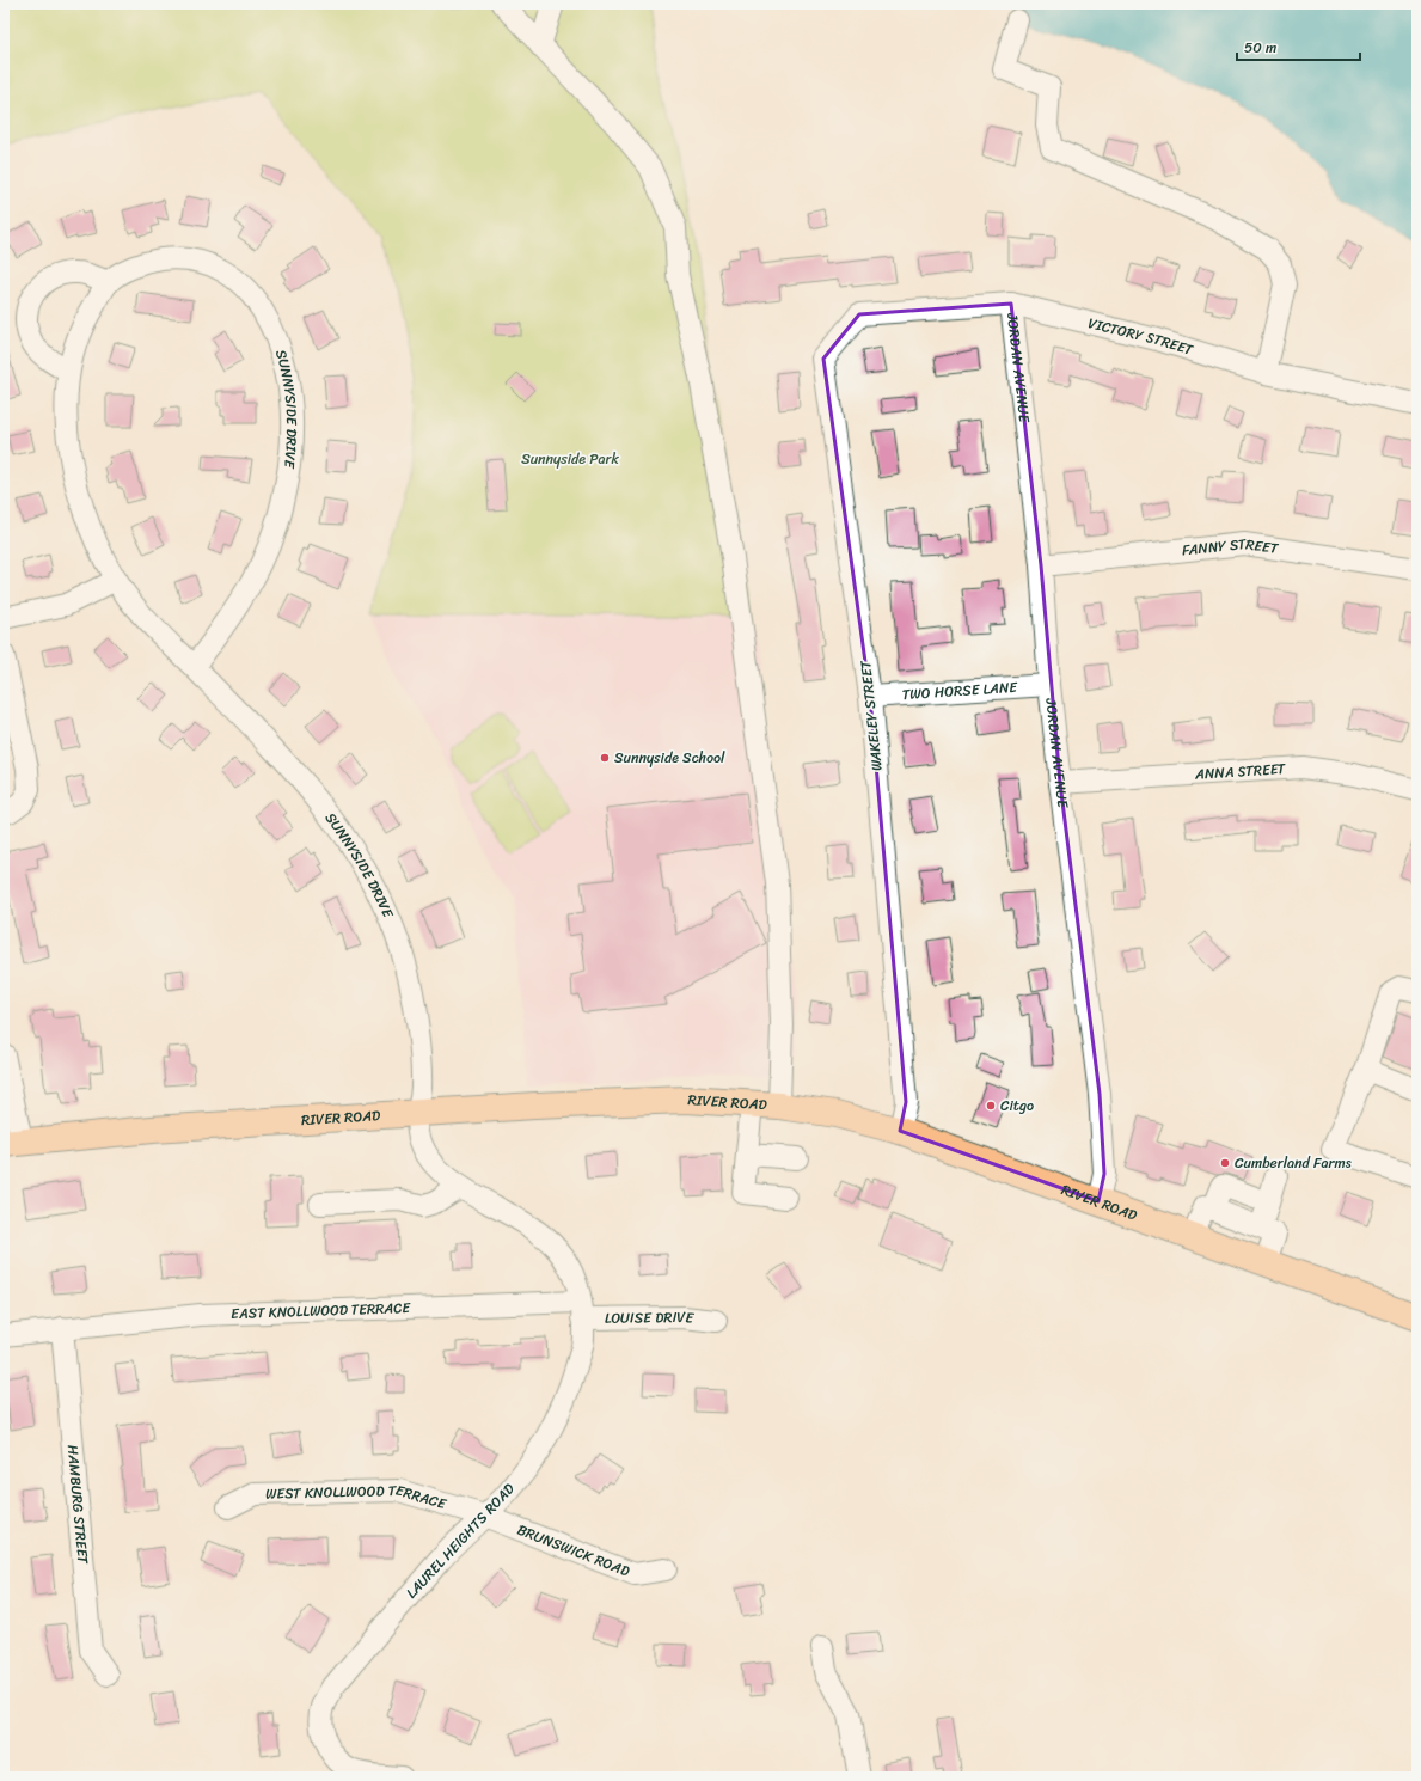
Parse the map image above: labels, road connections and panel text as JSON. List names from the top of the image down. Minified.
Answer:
{"streets":{"main road":["RIVER ROAD"],"street":["VICTORY STREET","JORDAN AVENUE","SUNNYSIDE DRIVE","FANNY STREET","TWO HORSE LANE","WAKELEY STREET","ANNA STREET","EAST KNOLLWOOD TERRACE","LOUISE DRIVE","WEST KNOLLWOOD TERRACE","HAMBURG STREET","LAUREL HEIGHTS ROAD","BRUNSWICK ROAD"]},"crossings":[["VICTORY STREET","JORDAN AVENUE"],["VICTORY STREET","WAKELEY STREET"],["JORDAN AVENUE","FANNY STREET"],["JORDAN AVENUE","TWO HORSE LANE"],["JORDAN AVENUE","ANNA STREET"],["JORDAN AVENUE","RIVER ROAD"],["SUNNYSIDE DRIVE","RIVER ROAD"],["SUNNYSIDE DRIVE","LAUREL HEIGHTS ROAD"],["TWO HORSE LANE","WAKELEY STREET"],["WAKELEY STREET","RIVER ROAD"],["RIVER ROAD","LAUREL HEIGHTS ROAD"],["EAST KNOLLWOOD TERRACE","LOUISE DRIVE"],["EAST KNOLLWOOD TERRACE","HAMBURG STREET"],["EAST KNOLLWOOD TERRACE","LAUREL HEIGHTS ROAD"],["LOUISE DRIVE","LAUREL HEIGHTS ROAD"],["WEST KNOLLWOOD TERRACE","LAUREL HEIGHTS ROAD"],["WEST KNOLLWOOD TERRACE","BRUNSWICK ROAD"],["LAUREL HEIGHTS ROAD","BRUNSWICK ROAD"]],"parks":["Sunnyside Park"],"places":["Sunnyside School","Citgo","Cumberland Farms"],"scale_bar":"50 m"}
